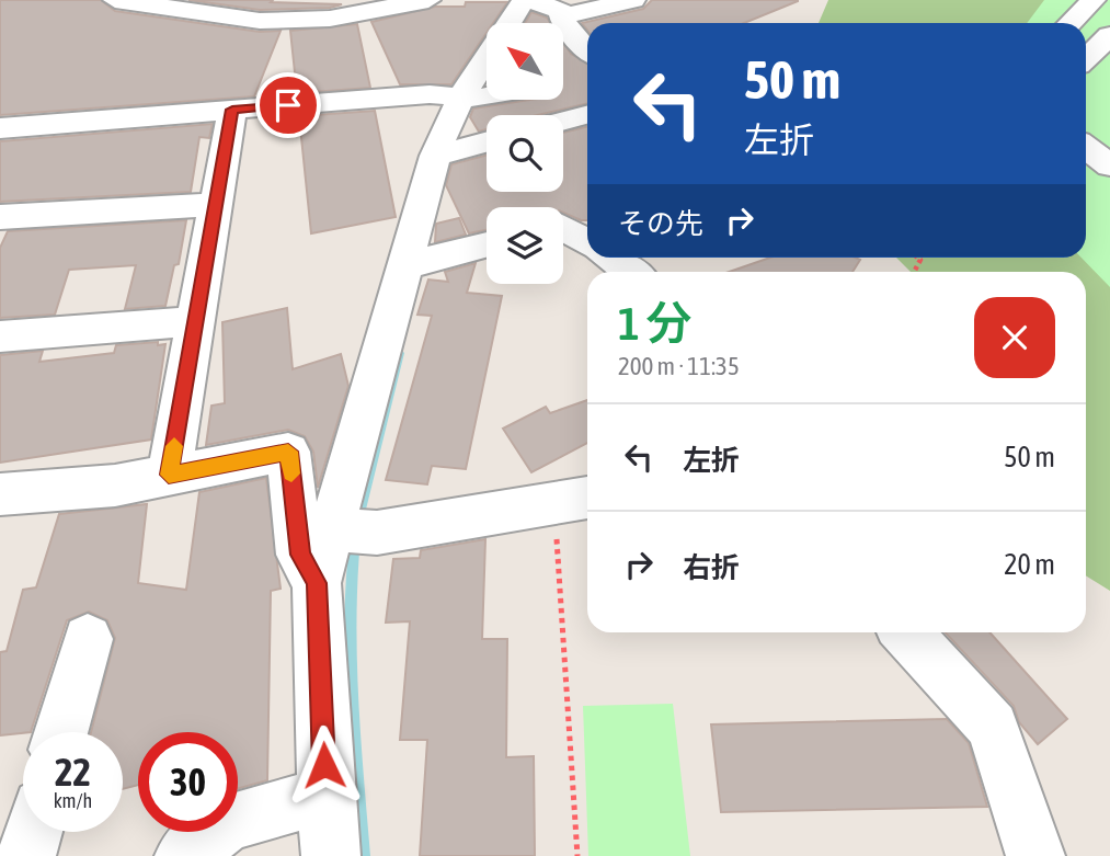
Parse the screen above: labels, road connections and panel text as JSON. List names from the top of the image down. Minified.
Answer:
{"north":"top left","page":{"turn":["50 m","左折"],"then":"その先","heading":["1 分","200 m · 11:35"],"list":[{"name":"左折","value":"50 m"},{"name":"右折","value":"20 m"}],"speed":"22 km/h","limit":"30"}}
